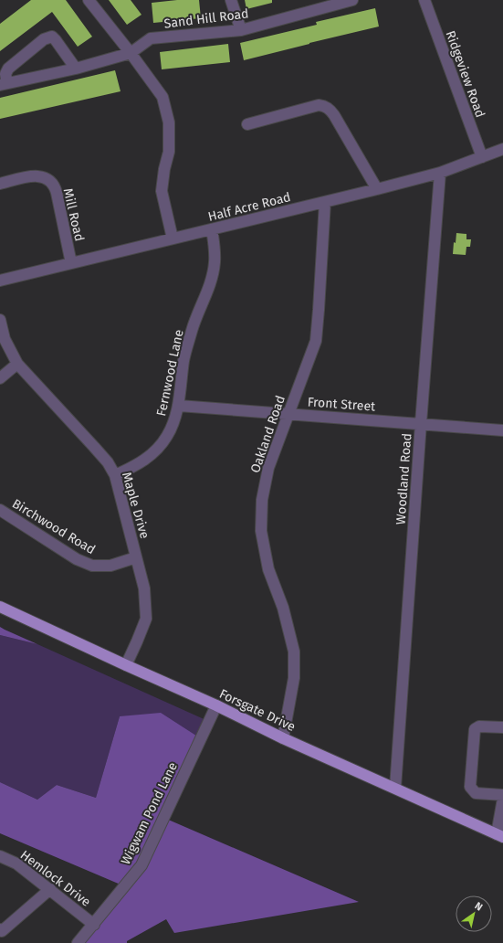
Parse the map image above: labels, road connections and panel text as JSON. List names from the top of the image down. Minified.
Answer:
{"streets":{"main road":["Forsgate Drive"],"street":["Sand Hill Road","Ridgeview Road","Half Acre Road","Mill Road","Fernwood Lane","Front Street","Oakland Road","Woodland Road","Maple Drive","Birchwood Road","Wigwam Pond Lane","Hemlock Drive"]},"crossings":[["Ridgeview Road","Half Acre Road"],["Half Acre Road","Mill Road"],["Half Acre Road","Fernwood Lane"],["Half Acre Road","Oakland Road"],["Half Acre Road","Woodland Road"],["Fernwood Lane","Front Street"],["Fernwood Lane","Maple Drive"],["Front Street","Oakland Road"],["Front Street","Woodland Road"],["Oakland Road","Forsgate Drive"],["Woodland Road","Forsgate Drive"],["Maple Drive","Birchwood Road"],["Maple Drive","Forsgate Drive"],["Forsgate Drive","Wigwam Pond Lane"],["Wigwam Pond Lane","Hemlock Drive"]],"north":"top right"}
